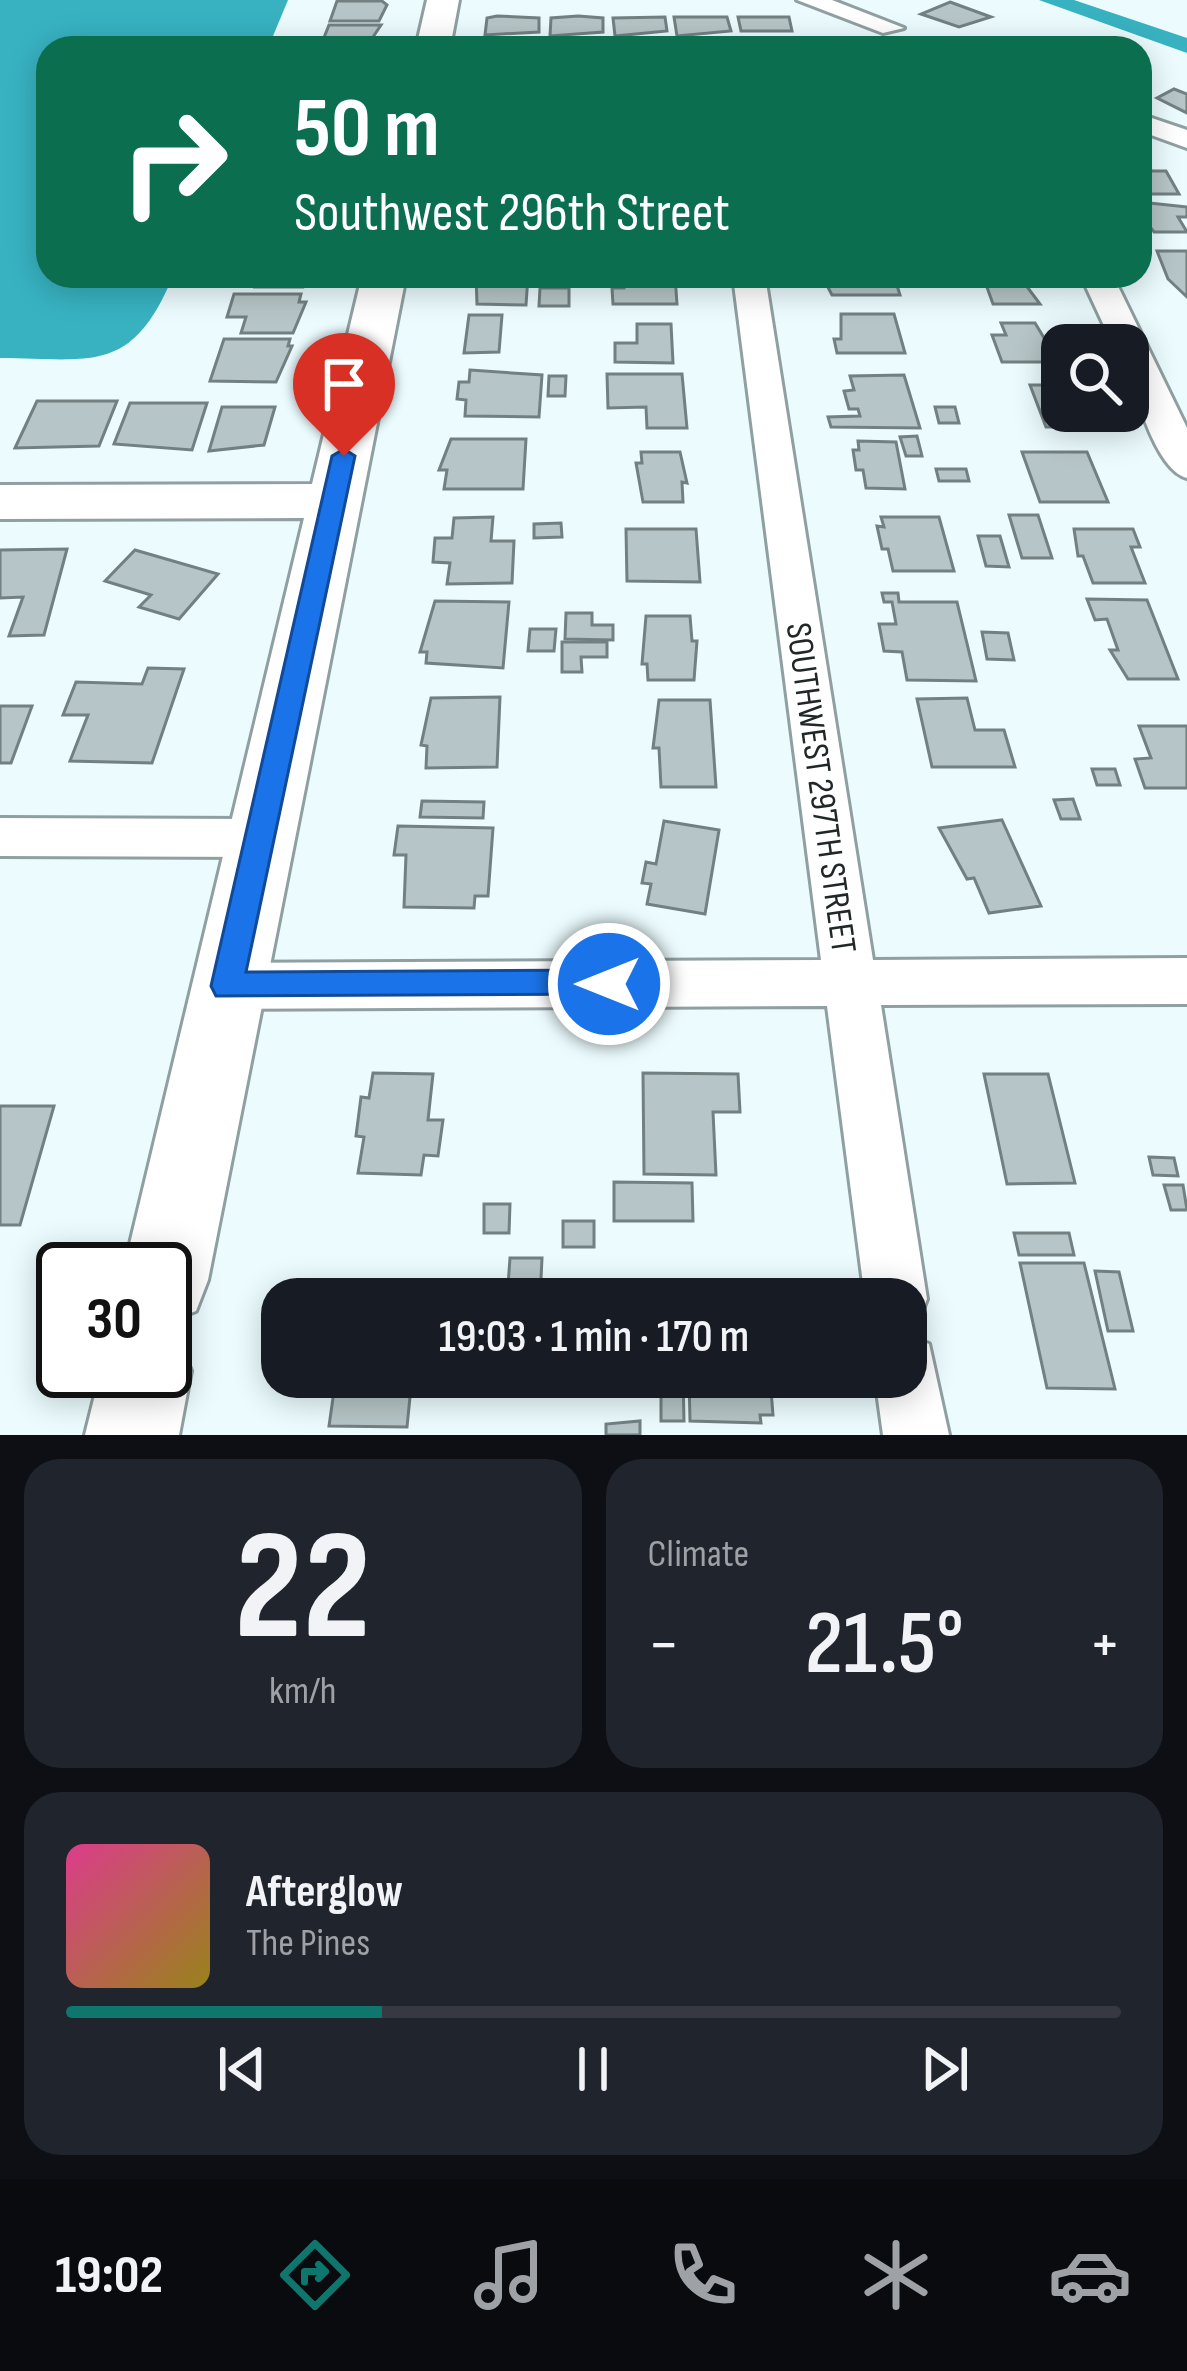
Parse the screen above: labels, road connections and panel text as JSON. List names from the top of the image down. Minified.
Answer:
{"streets":{"street":["SOUTHWEST 297TH STREET"]},"page":{"turn":["50 m","Southwest 296th Street"],"limit":"30","trip":"19:03 · 1 min · 170 m","tile":[["22","km/h"],"Climate"],"heat":["−","21.5°","+"],"song":["Afterglow","The Pines"],"tabs":"19:02"}}
